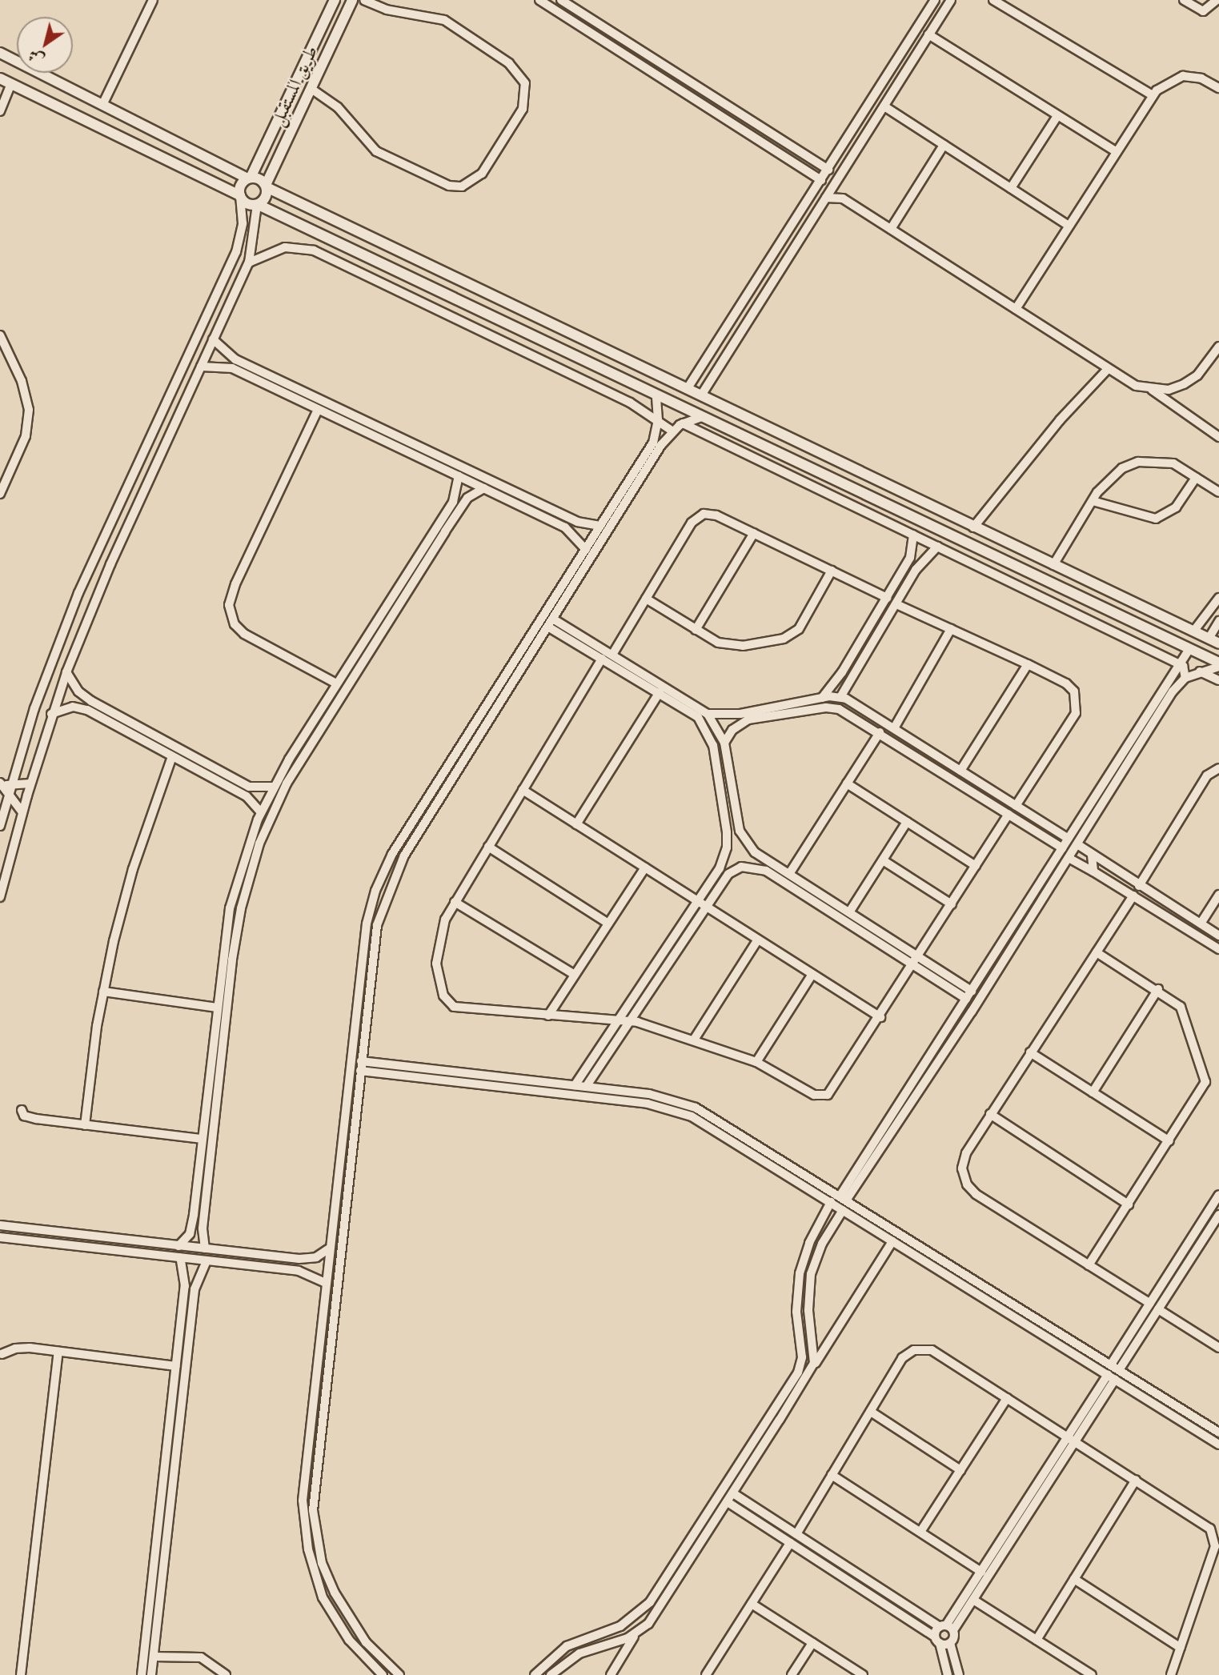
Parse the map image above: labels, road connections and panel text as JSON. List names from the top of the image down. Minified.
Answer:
{"streets":{"street":["طريق المستقبل"]},"north":"bottom left"}
